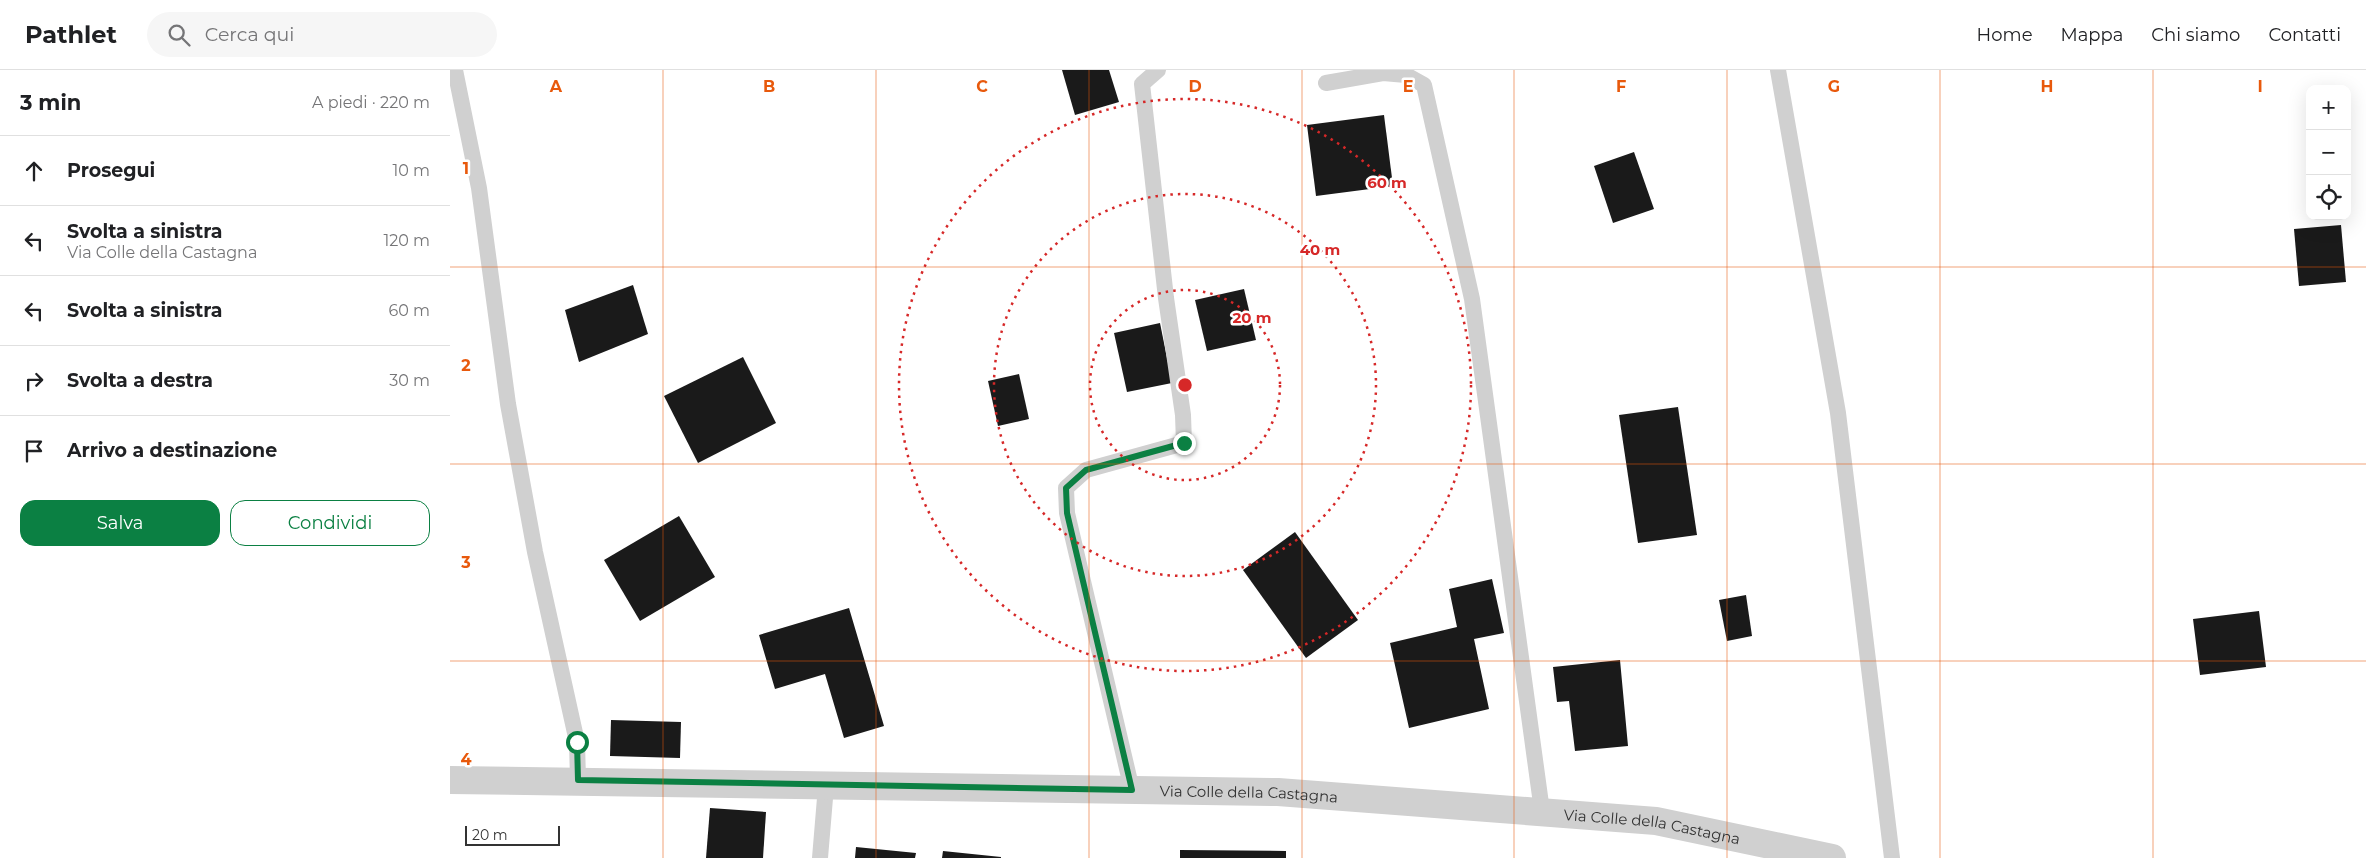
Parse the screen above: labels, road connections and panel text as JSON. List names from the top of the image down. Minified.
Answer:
{"streets":{"street":["Via Colle della Castagna"]},"scale_bar":"20 m","page":{"header":"Pathlet","search":"Cerca qui","nav":["Home","Mappa","Chi siamo","Contatti"],"heading":["3 min","A piedi · 220 m"],"map_buttons":["+","−"],"list":[["Prosegui","10 m"],["Svolta a sinistra","Via Colle della Castagna","120 m"],["Svolta a sinistra","60 m"],["Svolta a destra","30 m"],"Arrivo a destinazione"],"buttons":["Salva","Condividi"],"scale":"20 m"},"grid":{"columns":["A","B","C","D","E","F","G","H","I"],"rows":["1","2","3","4"]},"rings":["60 m","40 m","20 m"]}
